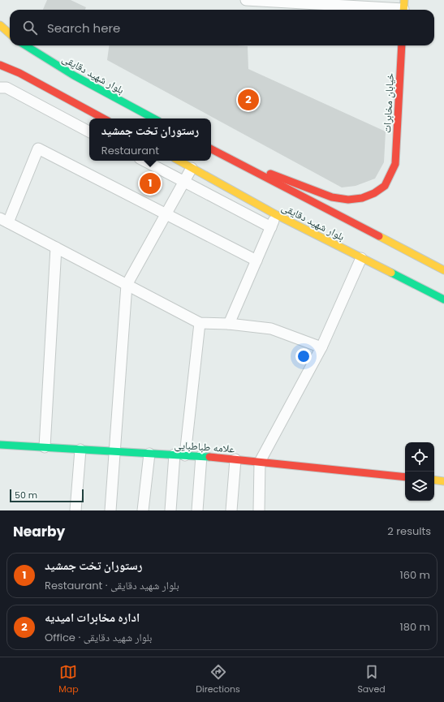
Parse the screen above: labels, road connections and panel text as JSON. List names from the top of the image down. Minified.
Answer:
{"streets":{"main road":["بلوار شهید دقایقی","خیابان مخابرات","علامه طباطبایی"]},"crossings":[["بلوار شهید دقایقی","خیابان مخابرات"]],"scale_bar":"50 m","page":{"search":"Search here","pins":["2","1"],"popup":["رستوران تخت جمشید","Restaurant"],"scale":"50 m","heading":["Nearby","2 results"],"list":[{"mark":"1","name":"رستوران تخت جمشید","note":"Restaurant · بلوار شهید دقایقی","value":"160 m"},{"mark":"2","name":"اداره مخابرات امیدیه","note":"Office · بلوار شهید دقایقی","value":"180 m"}],"nav":["Map","Directions","Saved"]}}
